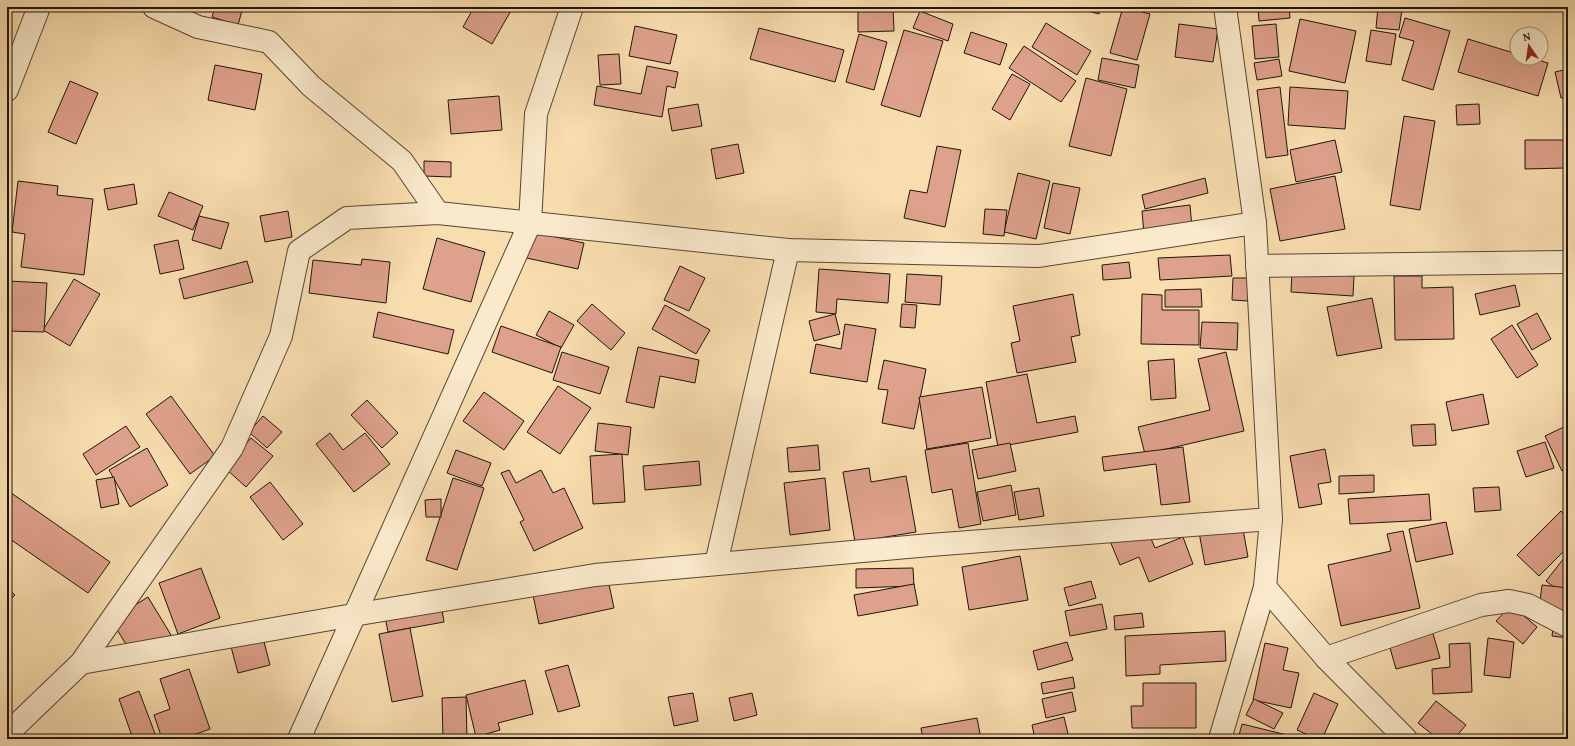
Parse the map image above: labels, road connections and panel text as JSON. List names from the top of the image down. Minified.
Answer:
{"north":"top"}
